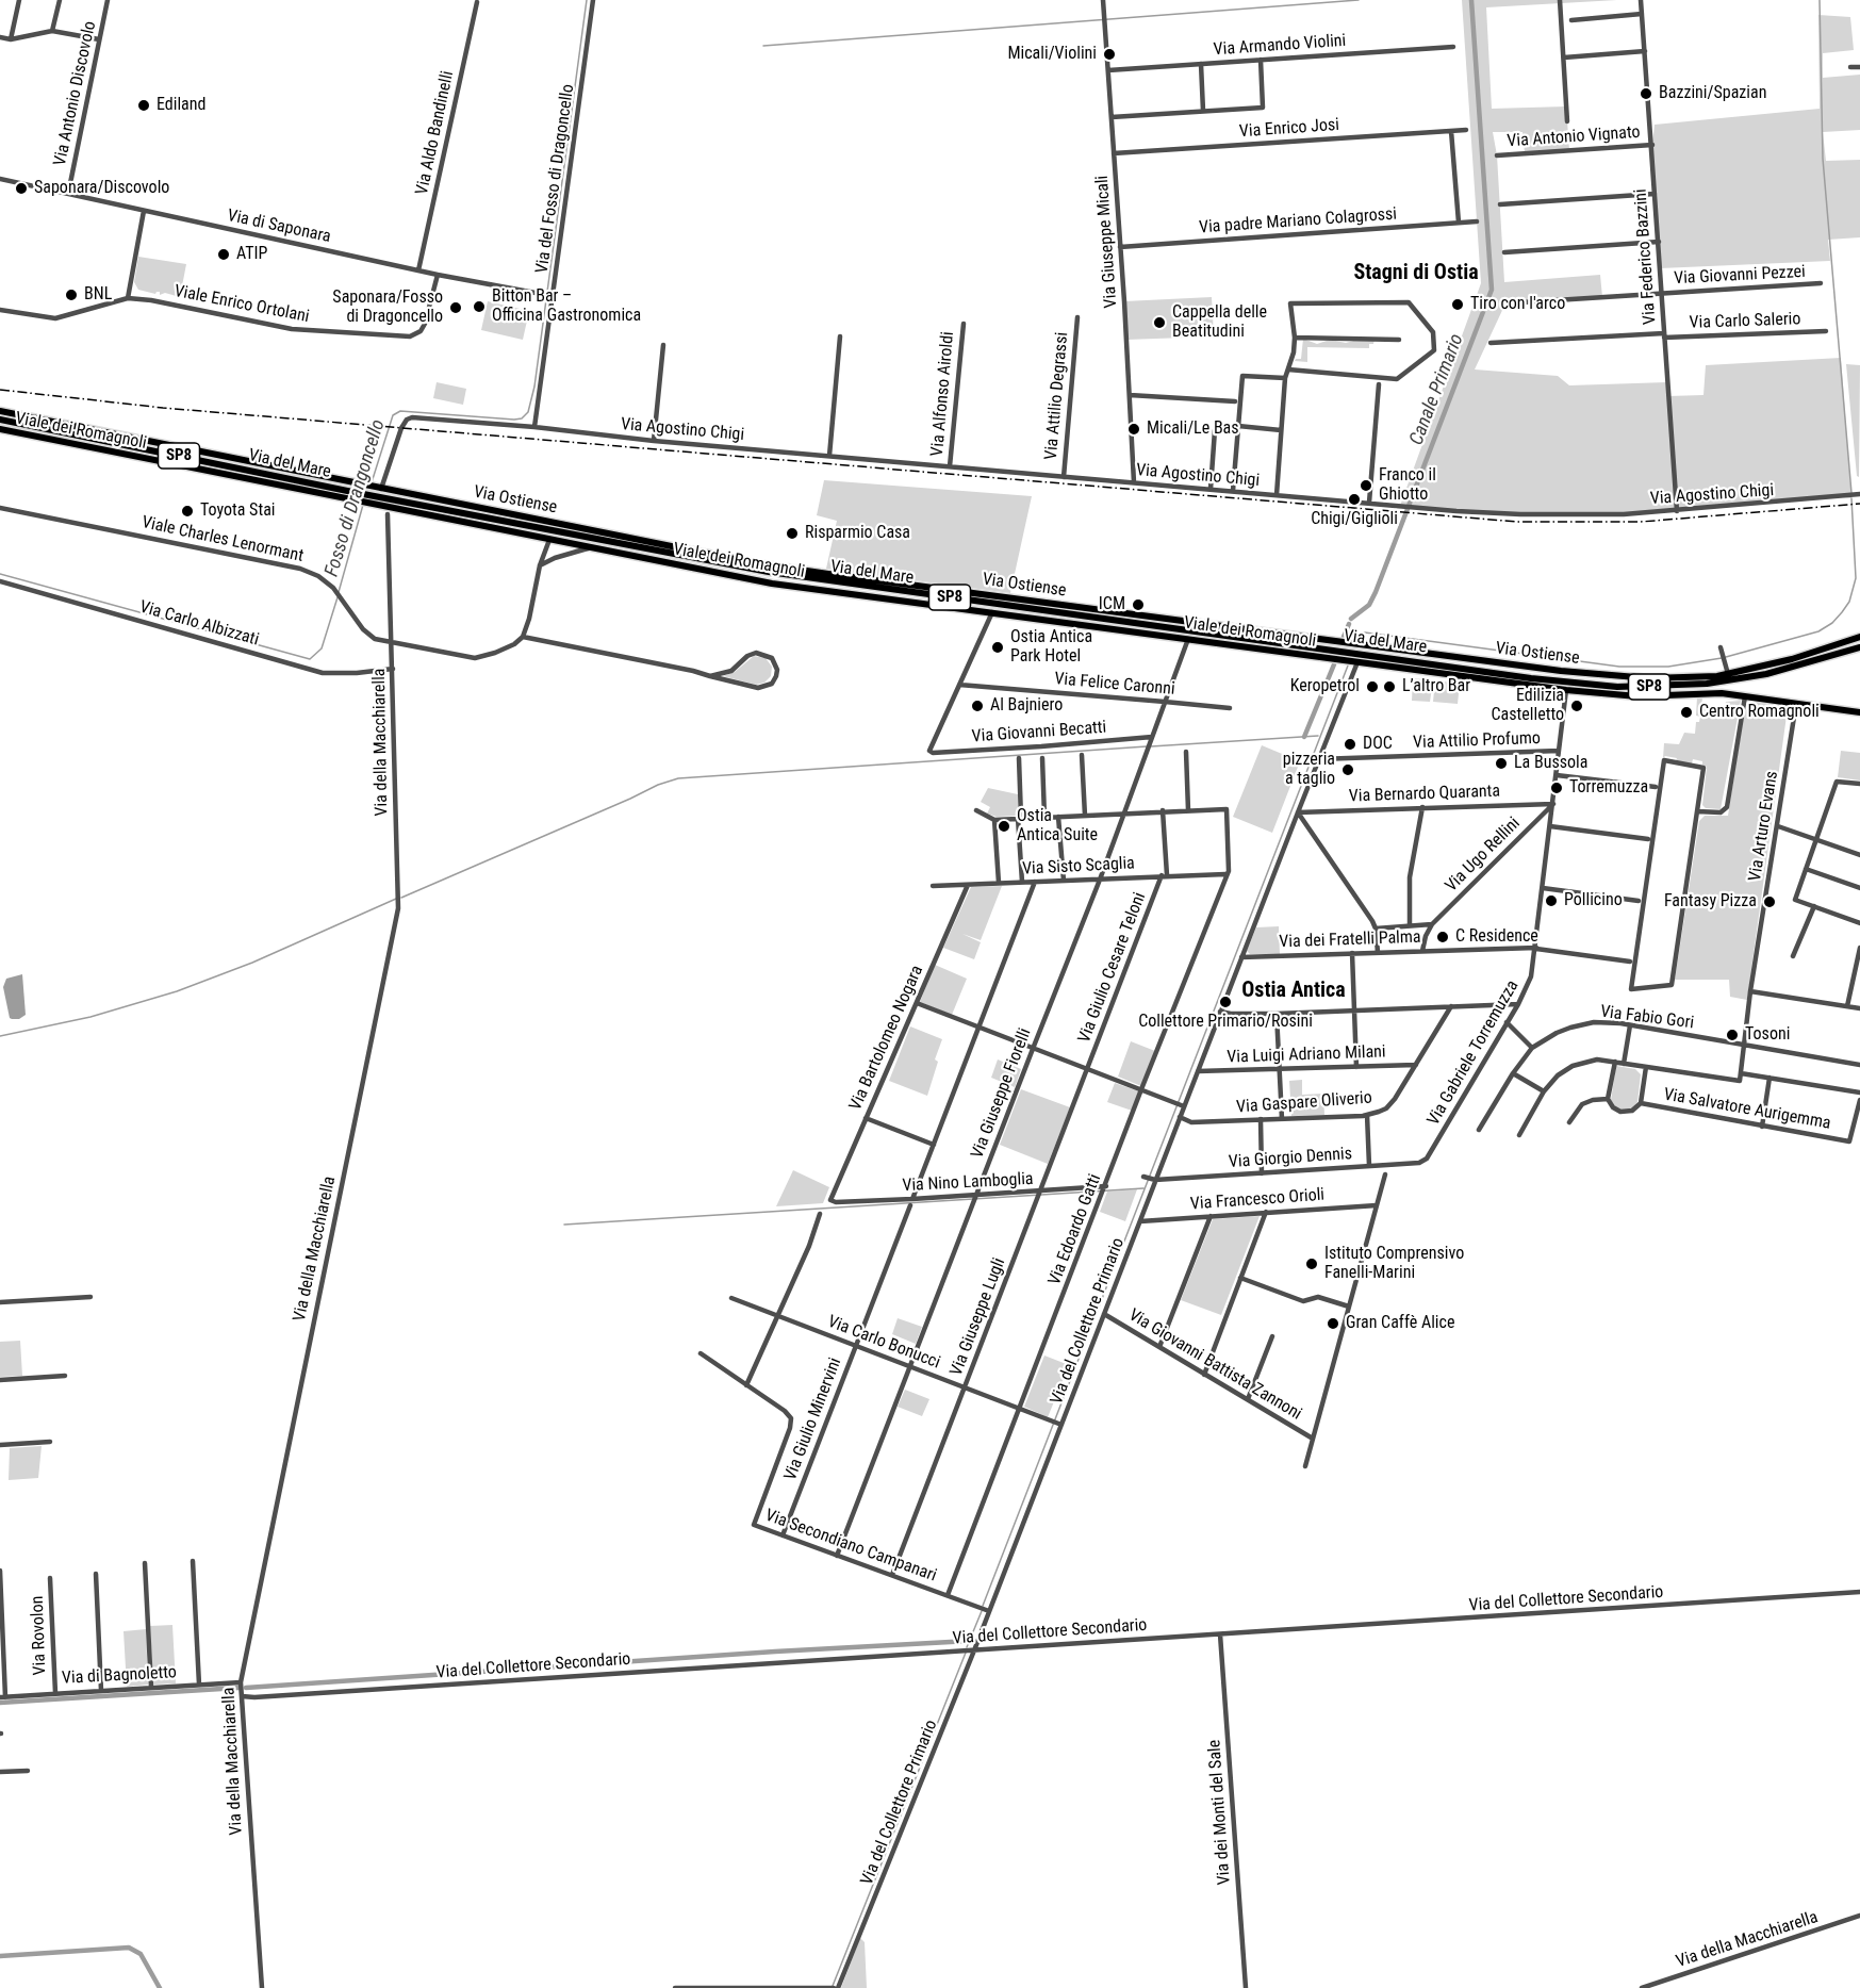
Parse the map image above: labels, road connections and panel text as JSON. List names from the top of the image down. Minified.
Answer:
{"streets":{"main road":["Viale dei Romagnoli","SP8","Via del Mare","Via Ostiense"],"street":["Via Armando Violini","Via Antonio Discovolo","Via Enrico Josi","Via Aldo Bandinelli","Via Antonio Vignato","Via del Fosso di Dragoncello","Via padre Mariano Colagrossi","Via di Saponara","Via Giuseppe Micali","Via Federico Bazzini","Via Giovanni Pezzei","Viale Enrico Ortolani","Via Carlo Salerio","Via Alfonso Airoldi","Via Attilio Degrassi","Via Agostino Chigi","Viale Charles Lenormant","Via Carlo Albizzati","Via Felice Caronni","Via Giovanni Becatti","Via Attilio Profumo","Via della Macchiarella","Via Bernardo Quaranta","Via Arturo Evans","Via Ugo Rellini","Via Sisto Scaglia","Via dei Fratelli Palma","Via Giulio Cesare Teloni","Via Fabio Gori","Via Bartolomeo Nogara","Via Gabriele Torremuzza","Via Luigi Adriano Milani","Via Giuseppe Fiorelli","Via Gaspare Oliverio","Via Salvatore Aurigemma","Via Giorgio Dennis","Via Nino Lamboglia","Via Francesco Orioli","Via Edoardo Gatti","Via Giuseppe Lugli","Via del Collettore Primario","Via Carlo Bonucci","Via Giovanni Battista Zannoni","Via Giulio Minervini","Via Secondiano Campanari","Via del Collettore Secondario","Via Rovolon","Via di Bagnoletto","Via dei Monti del Sale"]},"crossings":[["Via Armando Violini","Via Giuseppe Micali"],["Via Antonio Discovolo","Via di Saponara"],["Via Enrico Josi","Via Giuseppe Micali"],["Via Aldo Bandinelli","Via di Saponara"],["Via Antonio Vignato","Via Federico Bazzini"],["Via del Fosso di Dragoncello","Via di Saponara"],["Via del Fosso di Dragoncello","Via Agostino Chigi"],["Via padre Mariano Colagrossi","Via Giuseppe Micali"],["Via di Saponara","Viale Enrico Ortolani"],["Via Giuseppe Micali","Via Agostino Chigi"],["Via Federico Bazzini","Via Giovanni Pezzei"],["Via Federico Bazzini","Via Carlo Salerio"],["Via Federico Bazzini","Via Agostino Chigi"],["Via Alfonso Airoldi","Via Agostino Chigi"],["Via Attilio Degrassi","Via Agostino Chigi"],["Viale dei Romagnoli","Via Arturo Evans"],["Viale dei Romagnoli","Via Gabriele Torremuzza"],["Viale dei Romagnoli","Via Giuseppe Fiorelli"],["Viale dei Romagnoli","Via del Collettore Primario"],["Viale Charles Lenormant","Via della Macchiarella"],["Via Carlo Albizzati","Via della Macchiarella"],["Via Felice Caronni","Via Giovanni Becatti"],["Via Felice Caronni","Via Giuseppe Fiorelli"],["Via Giovanni Becatti","Via Giuseppe Fiorelli"],["Via Attilio Profumo","Via Gabriele Torremuzza"],["Via Attilio Profumo","Via del Collettore Primario"],["Via della Macchiarella","Via del Collettore Secondario"],["Via della Macchiarella","Via di Bagnoletto"],["Via Bernardo Quaranta","Via Ugo Rellini"],["Via Bernardo Quaranta","Via Gabriele Torremuzza"],["Via Bernardo Quaranta","Via del Collettore Primario"],["Via Arturo Evans","Via Fabio Gori"],["Via Ugo Rellini","Via Gabriele Torremuzza"],["Via Sisto Scaglia","Via Giulio Cesare Teloni"],["Via Sisto Scaglia","Via Bartolomeo Nogara"],["Via Sisto Scaglia","Via Giuseppe Fiorelli"],["Via Sisto Scaglia","Via Edoardo Gatti"],["Via dei Fratelli Palma","Via Gabriele Torremuzza"],["Via dei Fratelli Palma","Via del Collettore Primario"],["Via Giulio Cesare Teloni","Via Giuseppe Lugli"],["Via Bartolomeo Nogara","Via Nino Lamboglia"],["Via Gabriele Torremuzza","Via Giorgio Dennis"],["Via Luigi Adriano Milani","Via Gaspare Oliverio"],["Via Luigi Adriano Milani","Via del Collettore Primario"],["Via Giuseppe Fiorelli","Via Nino Lamboglia"],["Via Giuseppe Fiorelli","Via Carlo Bonucci"],["Via Giuseppe Fiorelli","Via Secondiano Campanari"],["Via Gaspare Oliverio","Via del Collettore Primario"],["Via Giorgio Dennis","Via del Collettore Primario"],["Via Nino Lamboglia","Via Edoardo Gatti"],["Via Nino Lamboglia","Via Giuseppe Lugli"],["Via Francesco Orioli","Via del Collettore Primario"],["Via Edoardo Gatti","Via Carlo Bonucci"],["Via Edoardo Gatti","Via Secondiano Campanari"],["Via Giuseppe Lugli","Via Carlo Bonucci"],["Via Giuseppe Lugli","Via Secondiano Campanari"],["Via del Collettore Primario","Via Carlo Bonucci"],["Via del Collettore Primario","Via Giovanni Battista Zannoni"],["Via del Collettore Primario","Via Secondiano Campanari"],["Via del Collettore Primario","Via del Collettore Secondario"],["Via Carlo Bonucci","Via Giulio Minervini"],["Via Giulio Minervini","Via Secondiano Campanari"],["Via del Collettore Secondario","Via dei Monti del Sale"],["Via Rovolon","Via di Bagnoletto"]],"districts":["Stagni di Ostia","Ostia Antica"],"water":["Canale Primario","Fosso di Drangoncello"],"places":["Micali/Violini","Bazzini/Spazian","Ediland","Saponara/Discovolo","ATIP","BNL","Tiro con l'arco","Bitton Bar – Officina Gastronomica","Saponara/Fosso di Dragoncello","Cappella delle Beatitudini","Micali/Le Bas","Franco il Ghiotto","Chigi/Giglioli","Toyota Stai","Risparmio Casa","ICM","Ostia Antica Park Hotel","Keropetrol","L’altro Bar","Al Bajniero","Edilizia Castelletto","Centro Romagnoli","DOC","La Bussola","pizzeria a taglio","Torremuzza","Ostia Antica Suite","Pollicino","Fantasy Pizza","C Residence","Collettore Primario/Rosini","Tosoni","Istituto Comprensivo Fanelli-Marini","Gran Caffè Alice"]}
